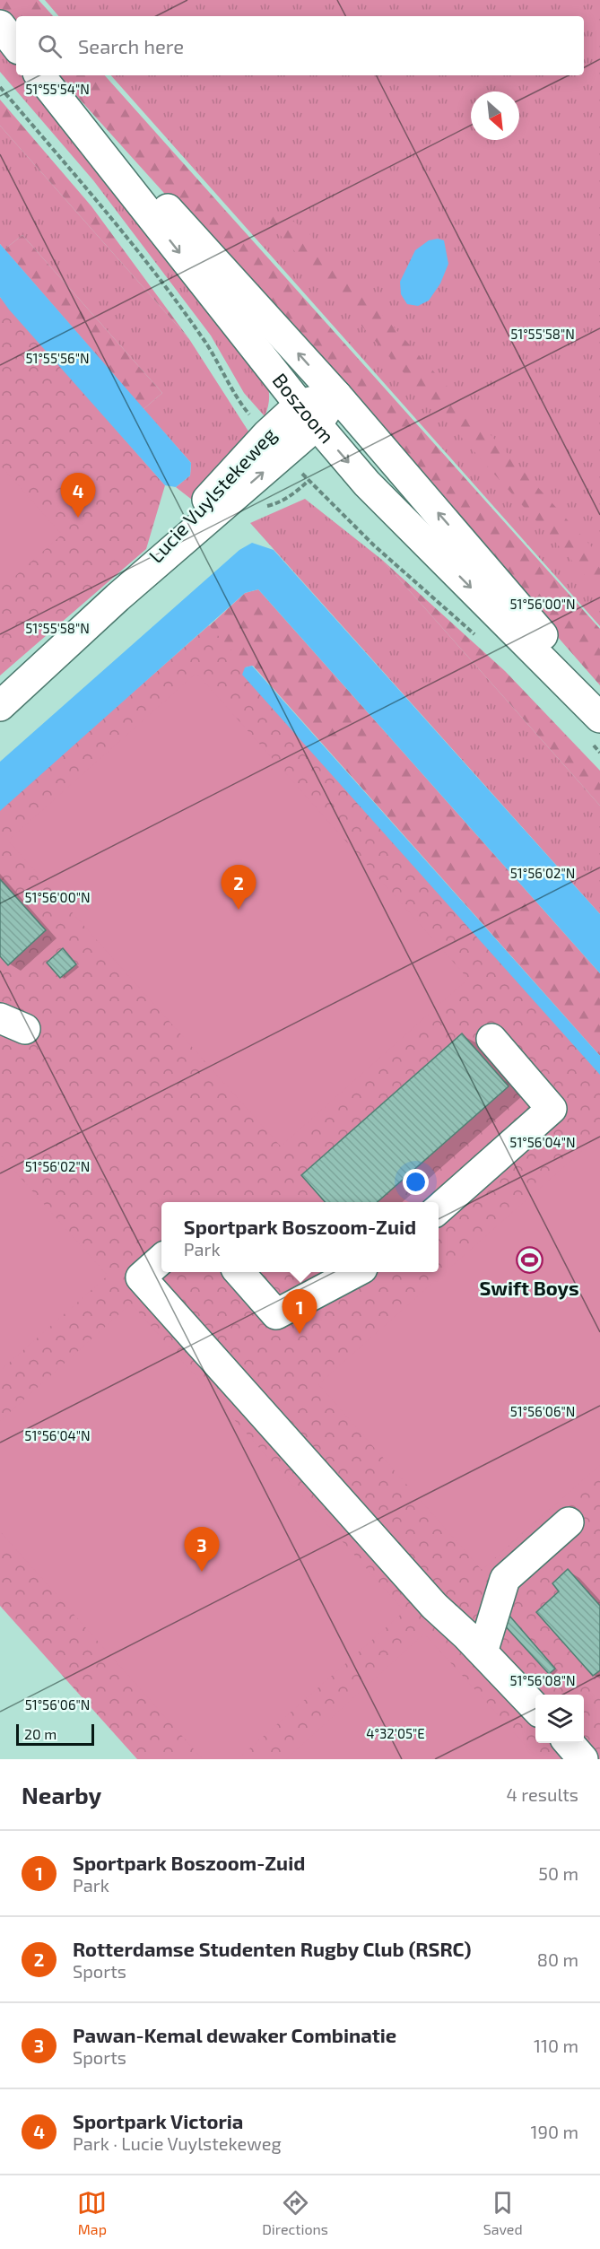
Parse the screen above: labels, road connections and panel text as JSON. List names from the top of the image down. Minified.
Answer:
{"streets":{"main road":["Boszoom","Lucie Vuylstekeweg"]},"crossings":[["Boszoom","Lucie Vuylstekeweg"]],"places":{"sports":["Swift Boys"]},"scale_bar":"20 m","north":"bottom right","page":{"search":"Search here","pins":["4","2","1","3"],"popup":["Sportpark Boszoom-Zuid","Park"],"scale":"20 m","heading":["Nearby","4 results"],"list":[{"mark":"1","name":"Sportpark Boszoom-Zuid","note":"Park","value":"50 m"},{"mark":"2","name":"Rotterdamse Studenten Rugby Club (RSRC)","note":"Sports","value":"80 m"},{"mark":"3","name":"Pawan-Kemal dewaker Combinatie","note":"Sports","value":"110 m"},{"mark":"4","name":"Sportpark Victoria","note":"Park · Lucie Vuylstekeweg","value":"190 m"}],"nav":["Map","Directions","Saved"]},"coordinates":["51°55'54\"N","51°55'58\"N","51°55'56\"N","51°56'00\"N","51°56'02\"N","51°56'04\"N","51°56'06\"N","51°56'08\"N","4°32'05\"E"]}
